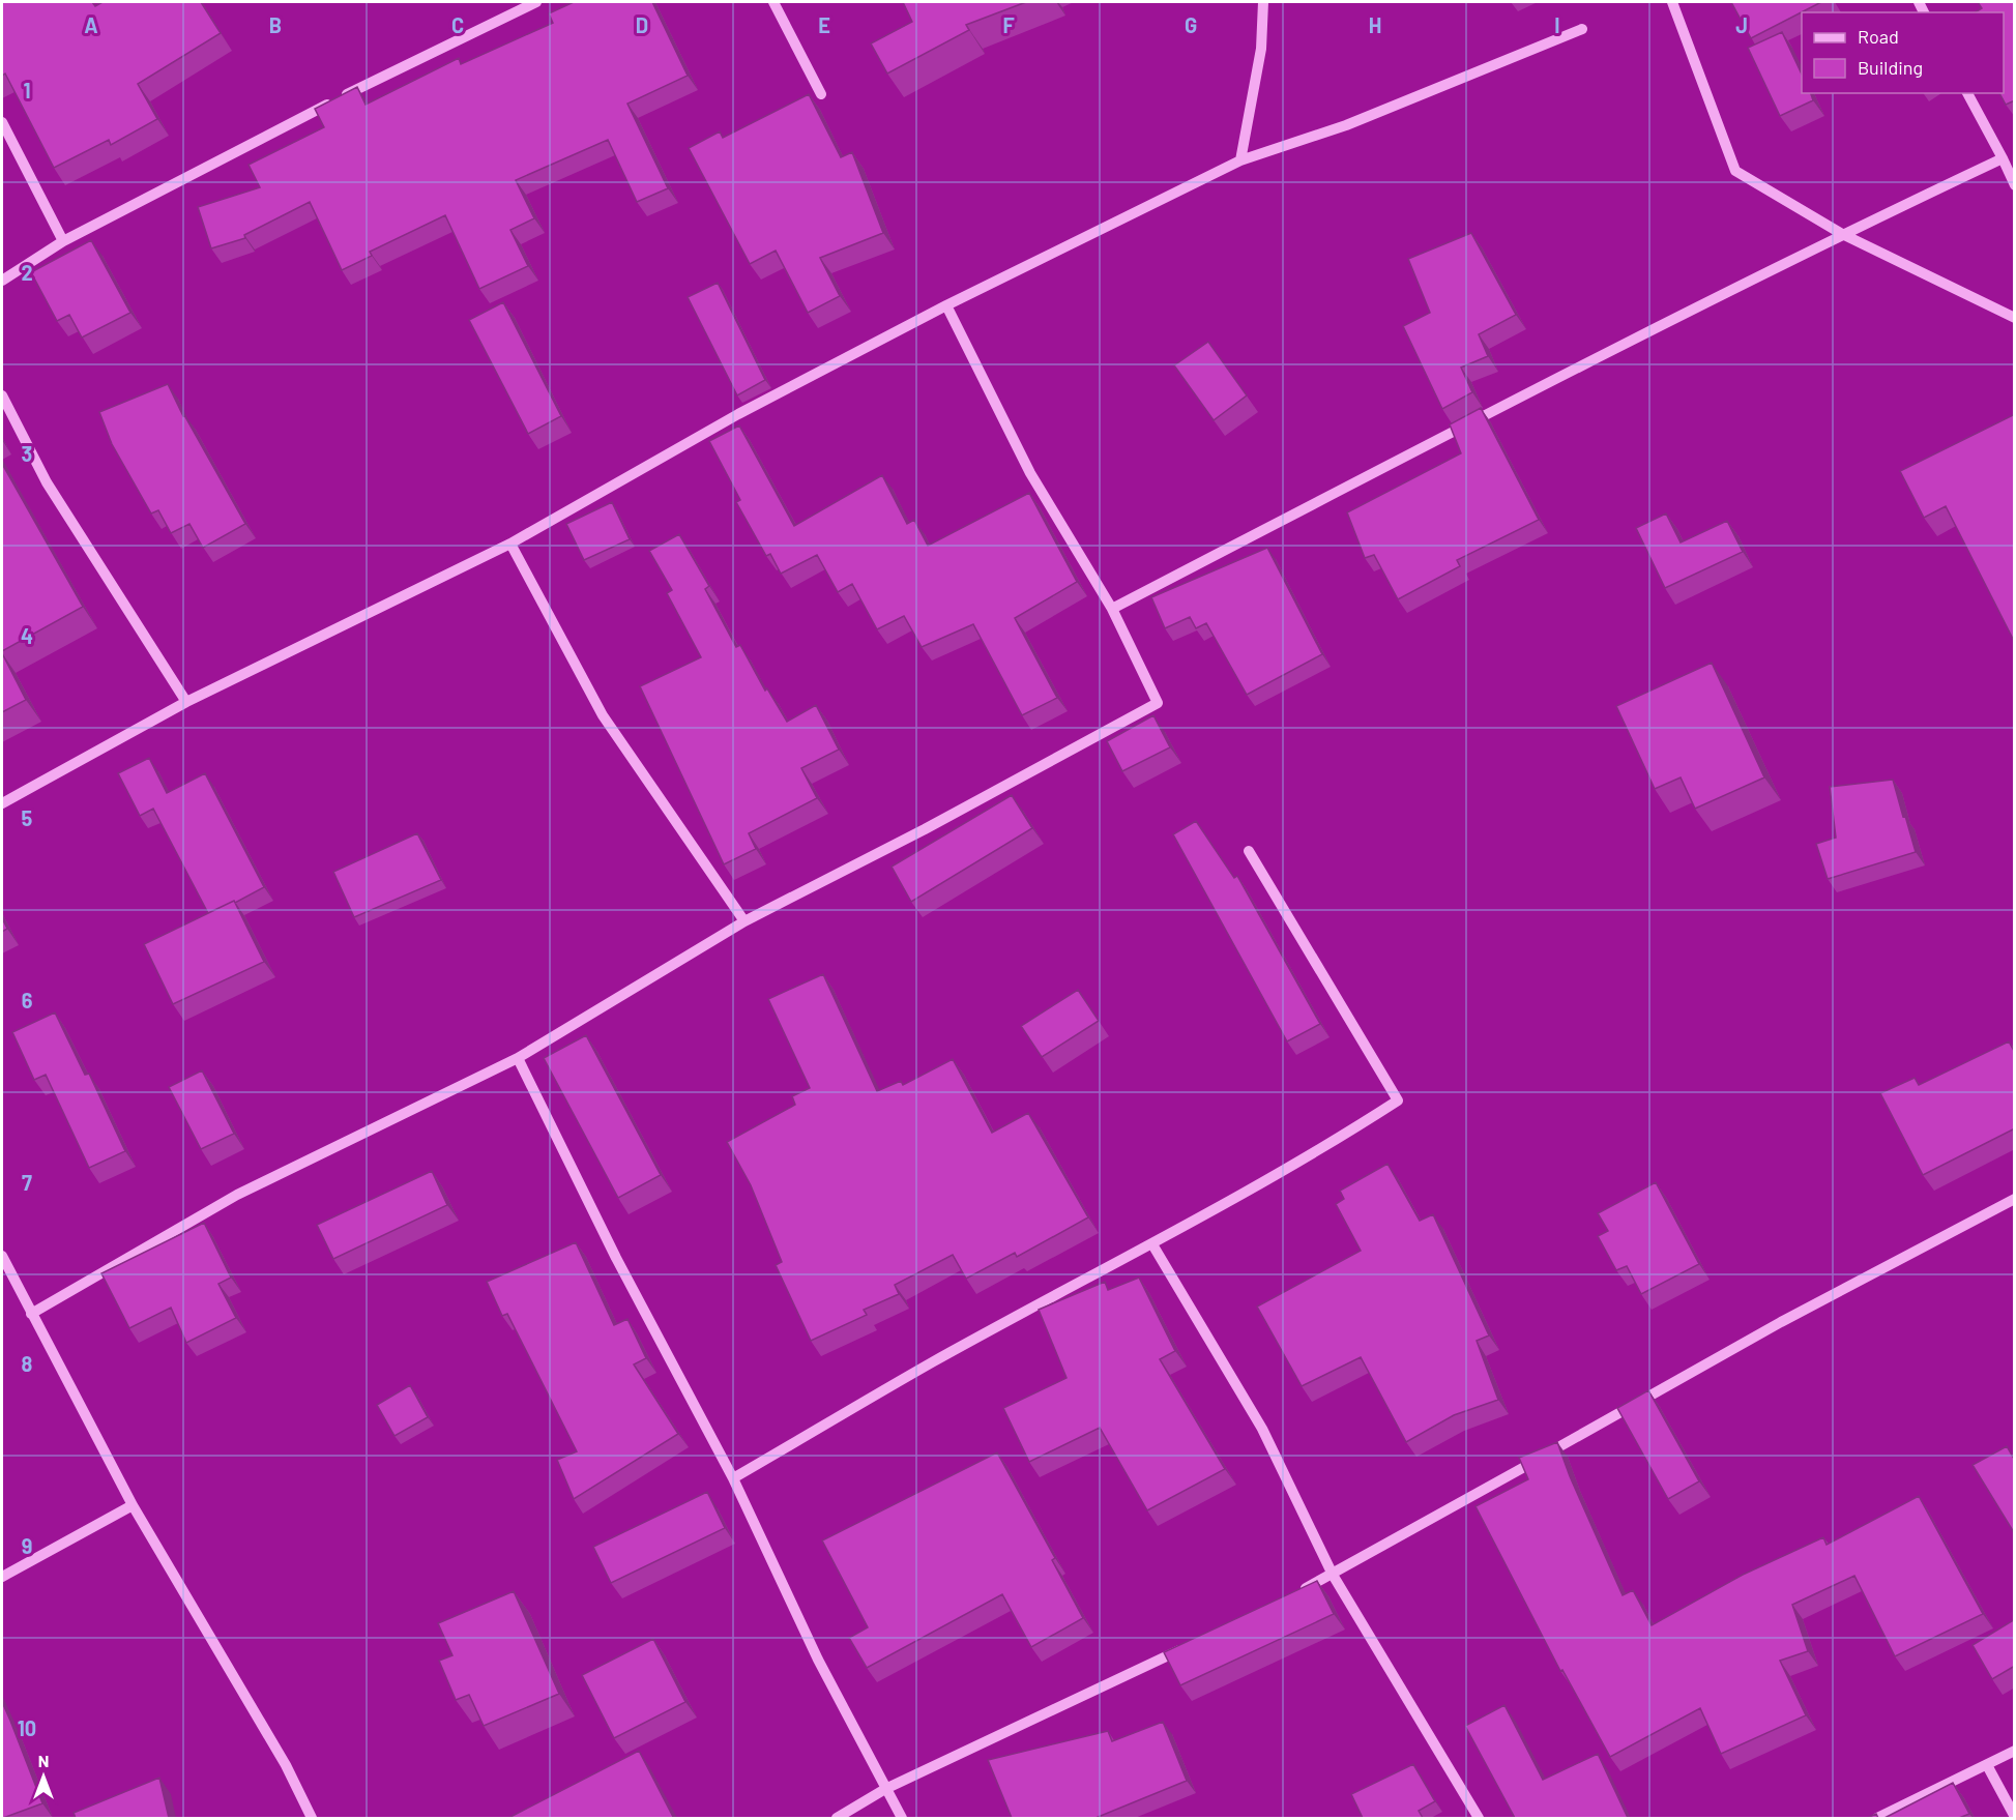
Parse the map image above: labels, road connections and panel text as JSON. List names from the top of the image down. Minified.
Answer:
{"legend":["Road","Building"],"north":"top","grid":{"columns":["A","B","C","D","E","F","G","H","I","J"],"rows":["1","2","3","4","5","6","7","8","9","10"]}}
